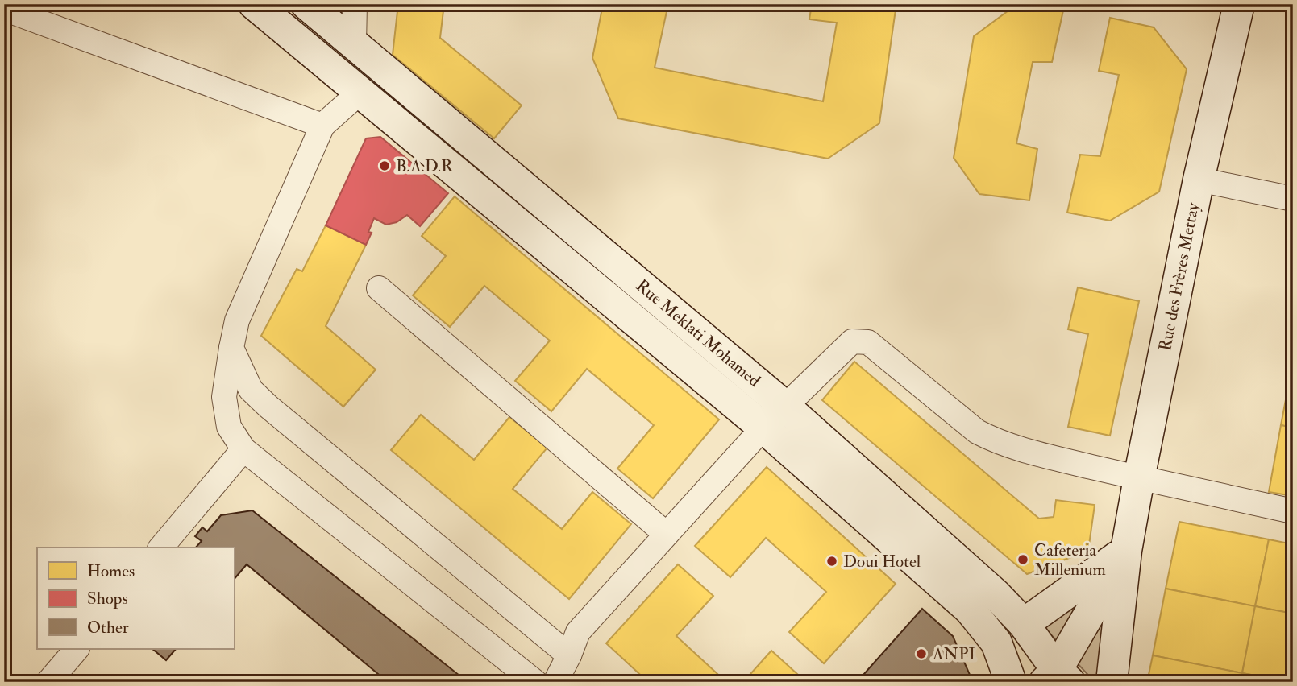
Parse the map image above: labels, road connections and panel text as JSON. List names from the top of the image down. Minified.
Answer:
{"streets":{"street":["Rue des Frères Mettay","Rue Meklati Mohamed"]},"places":["B.A.D.R","Cafeteria Millenium","Doui Hotel","ANPI"],"legend":["Homes","Shops","Other"]}
